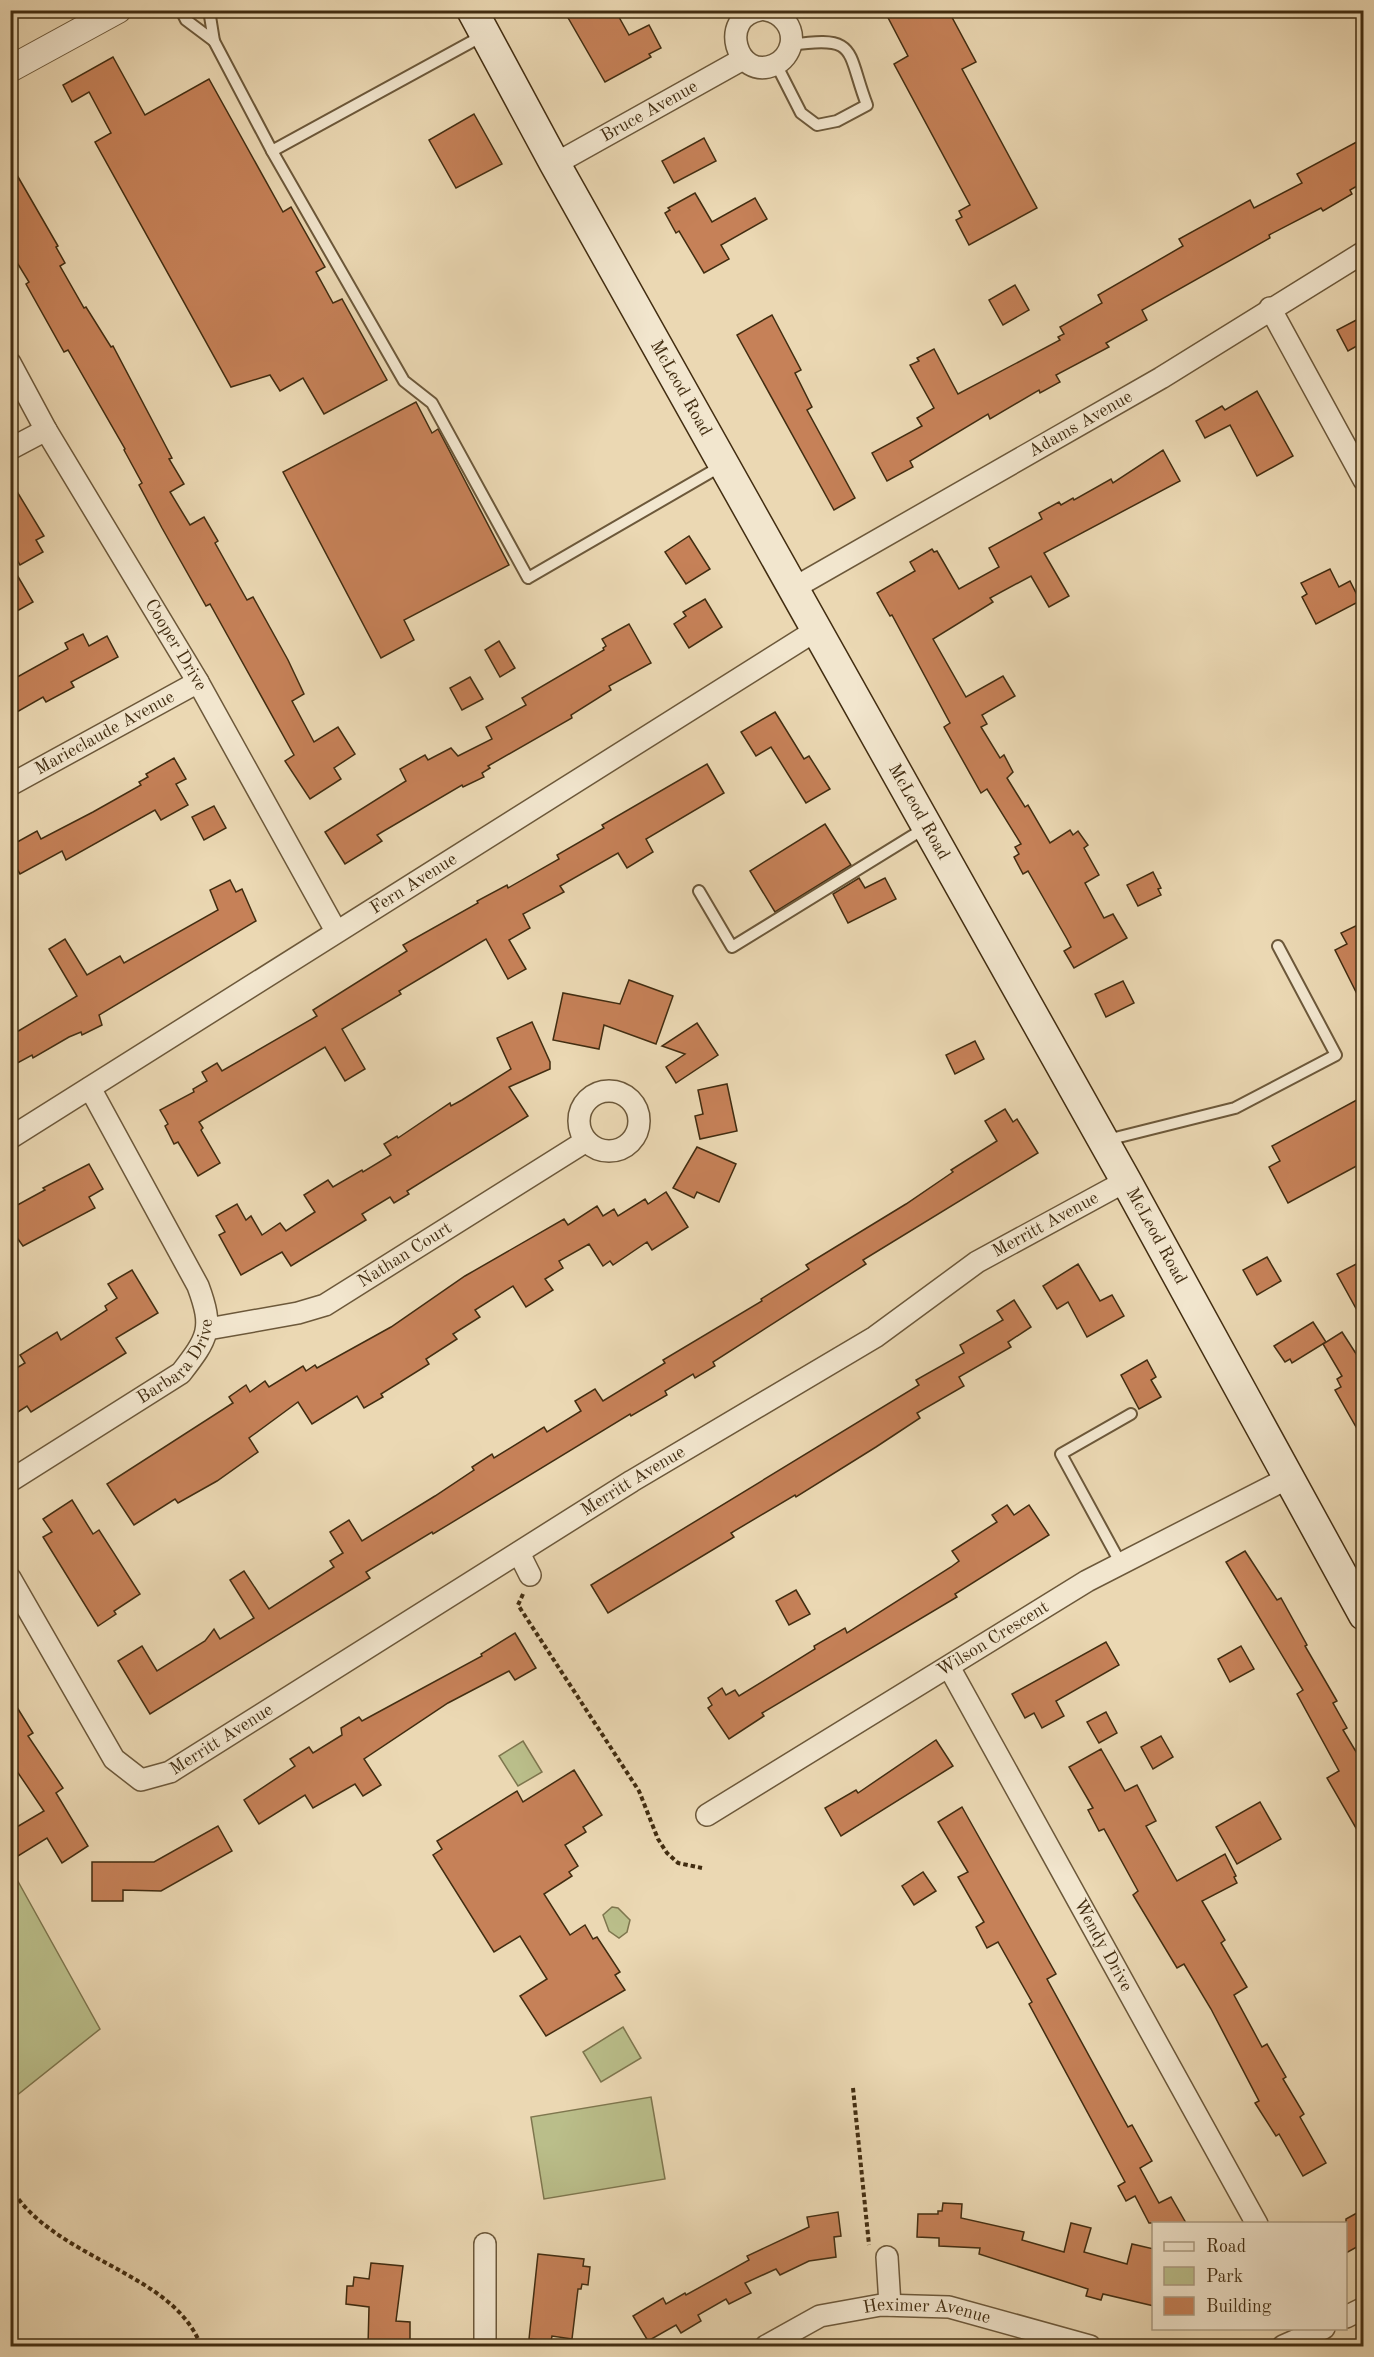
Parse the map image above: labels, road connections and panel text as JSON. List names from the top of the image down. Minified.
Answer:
{"streets":{"main road":["McLeod Road"],"street":["Bruce Avenue","Adams Avenue","Cooper Drive","Marieclaude Avenue","Fern Avenue","Merritt Avenue","Nathan Court","Barbara Drive","Wilson Crescent","Wendy Drive","Heximer Avenue"]},"crossings":[["Bruce Avenue","McLeod Road"],["McLeod Road","Adams Avenue"],["McLeod Road","Fern Avenue"],["McLeod Road","Merritt Avenue"],["McLeod Road","Wilson Crescent"],["Cooper Drive","Marieclaude Avenue"],["Cooper Drive","Fern Avenue"],["Fern Avenue","Barbara Drive"],["Nathan Court","Barbara Drive"],["Wilson Crescent","Wendy Drive"]],"legend":["Road","Park","Building"]}
